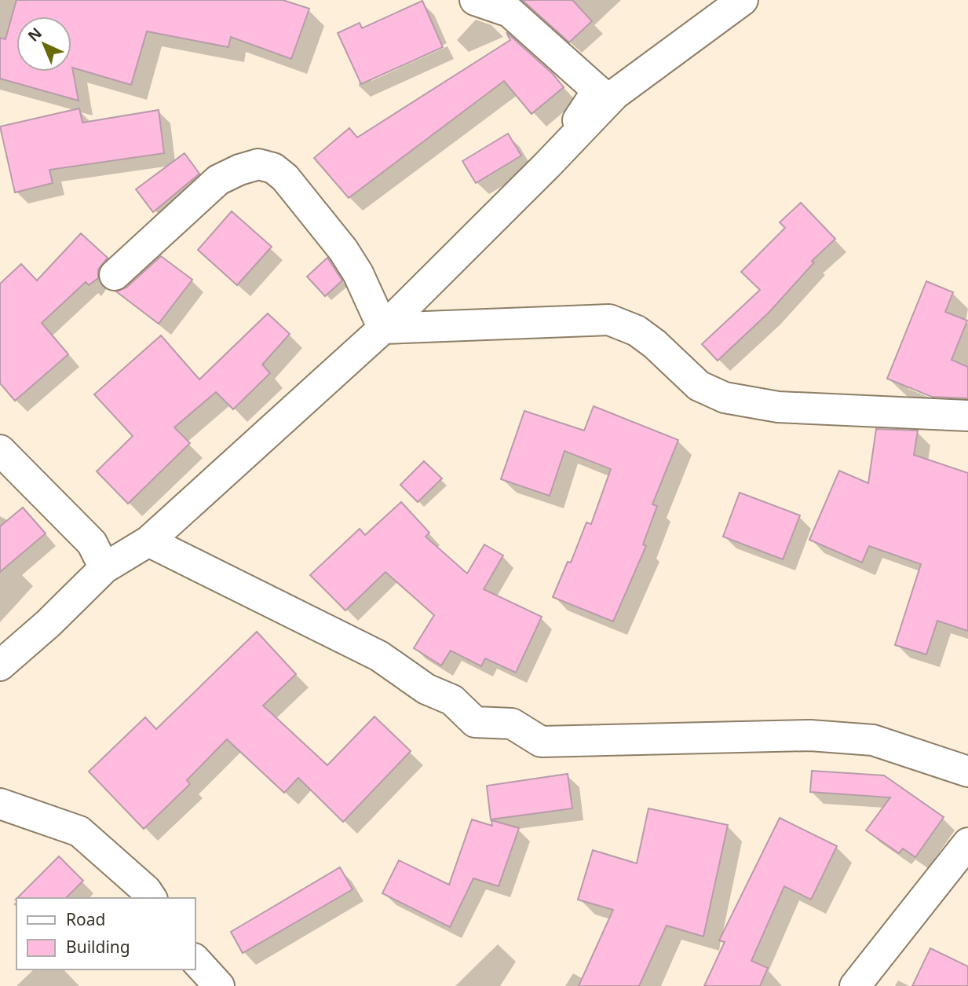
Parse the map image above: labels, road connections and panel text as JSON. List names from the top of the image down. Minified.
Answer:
{"legend":["Road","Building"],"north":"top left"}
